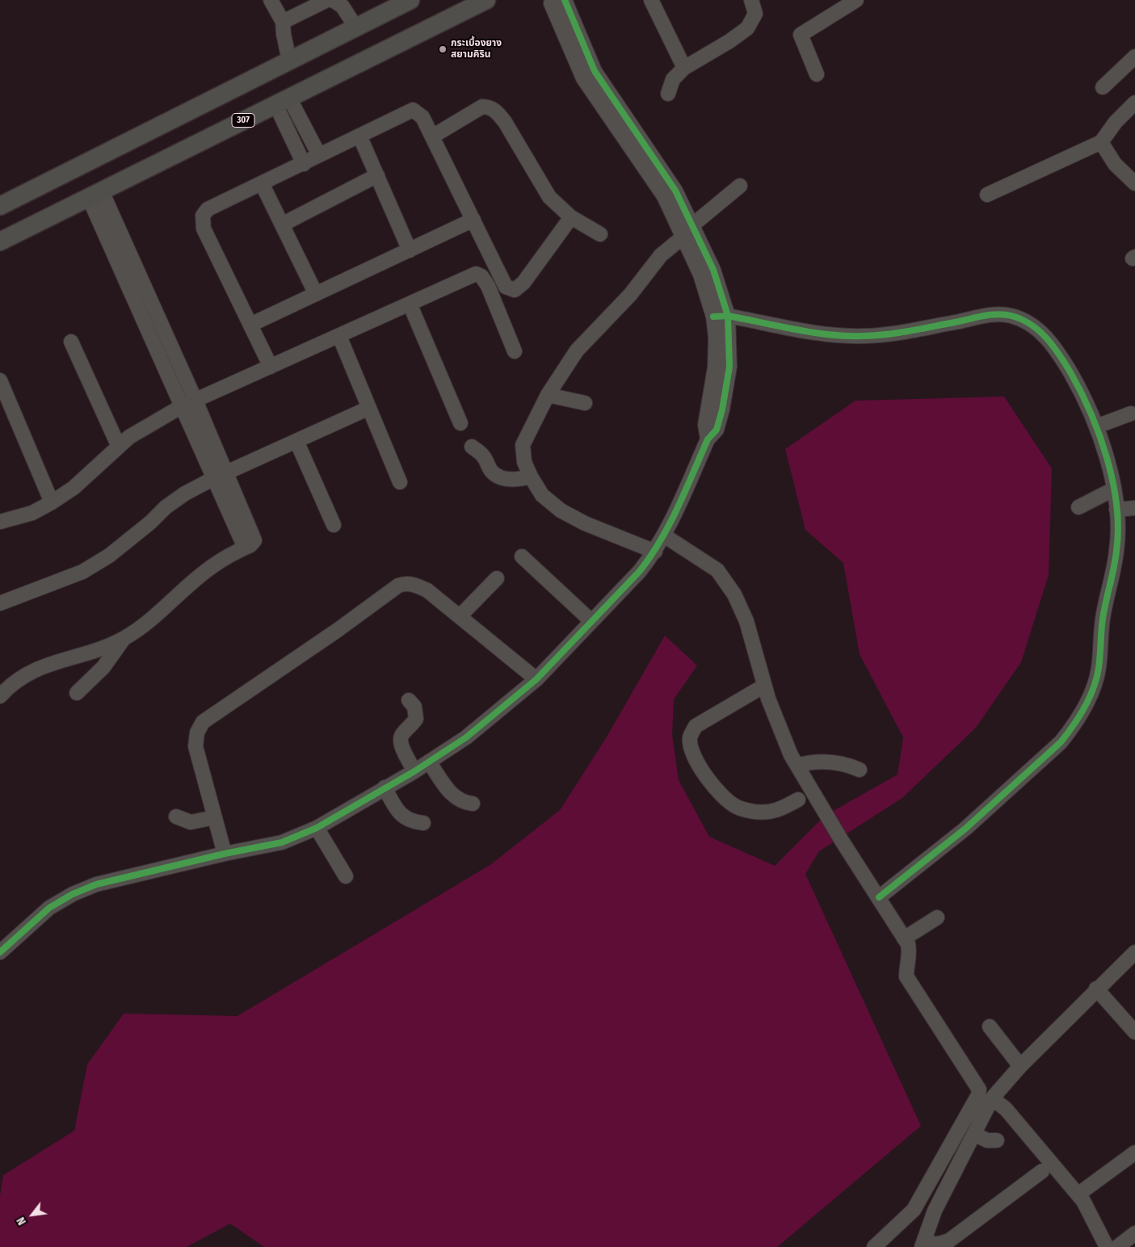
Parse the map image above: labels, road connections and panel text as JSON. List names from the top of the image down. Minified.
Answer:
{"streets":{"main road":["307"]},"places":["กระเบื้องยาง สยามคิริน"],"north":"bottom left"}
